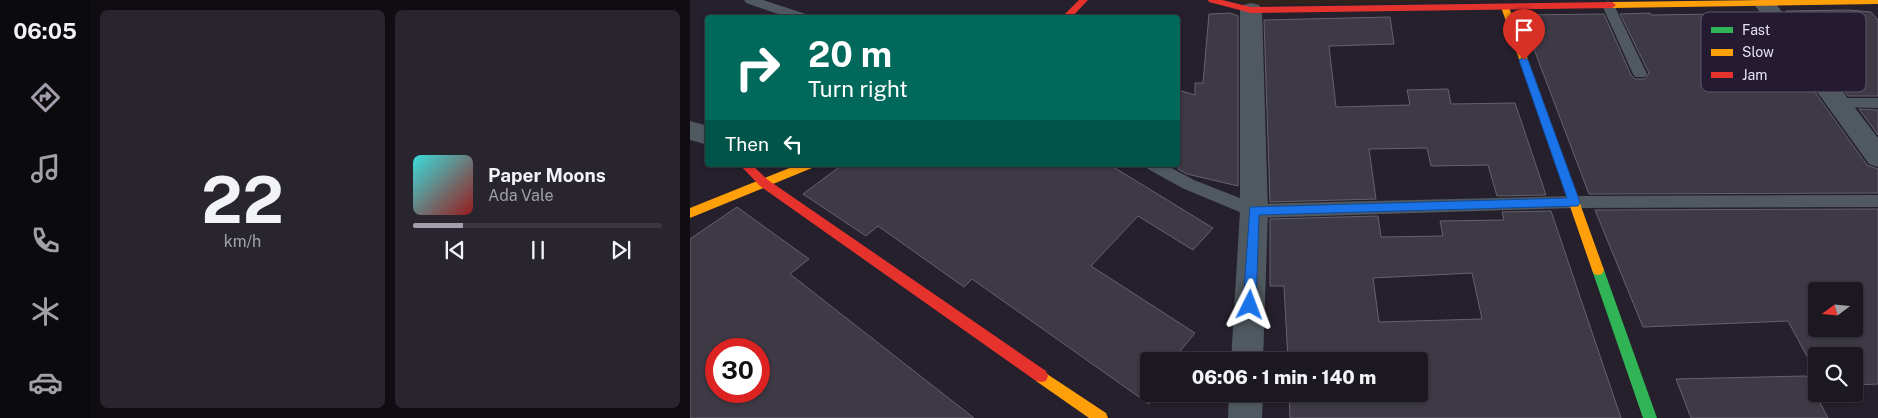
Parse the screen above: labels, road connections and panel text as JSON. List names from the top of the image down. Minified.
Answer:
{"legend":["Fast","Slow","Jam"],"north":"left","page":{"tabs":"06:05","tile":["22","km/h"],"turn":["20 m","Turn right"],"then":"Then","song":["Paper Moons","Ada Vale"],"limit":"30","trip":"06:06 · 1 min · 140 m"}}
